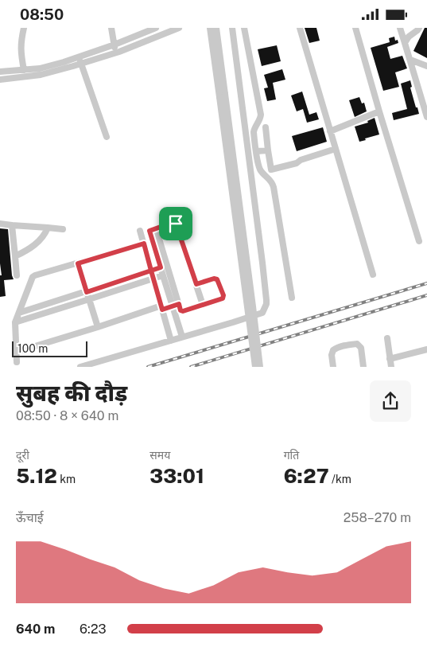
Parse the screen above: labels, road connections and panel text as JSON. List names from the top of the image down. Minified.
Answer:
{"scale_bar":"100 m","page":{"status":"08:50","scale":"100 m","heading":["सुबह की दौड़","08:50 · 8 × 640 m"],"stats":[["दूरी","5.12 km"],["समय","33:01"],["गति","6:27 /km"]],"chart":["ऊँचाई","258–270 m"],"list":[{"name":"640 m","note":"6:23"}]}}
